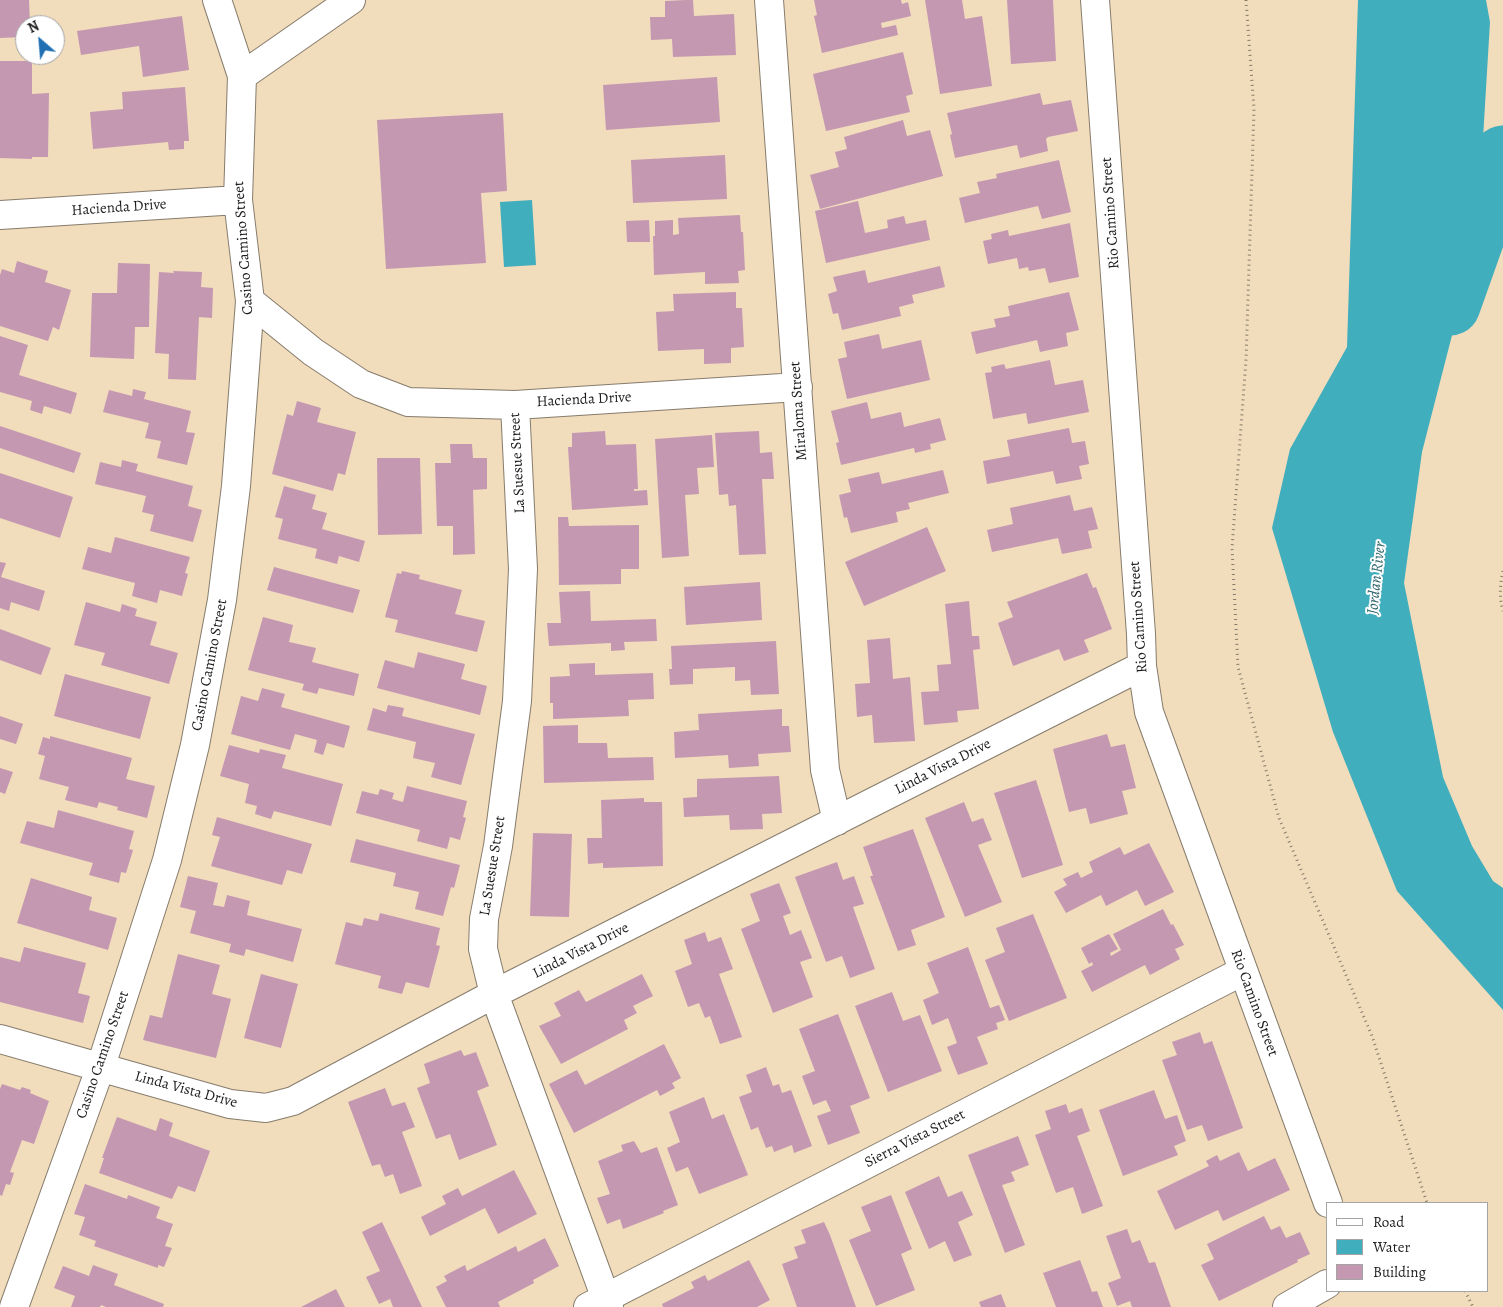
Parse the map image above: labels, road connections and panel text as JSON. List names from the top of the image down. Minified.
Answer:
{"streets":{"street":["Hacienda Drive","Rio Camino Street","Casino Camino Street","Miraloma Street","La Suesue Street","Linda Vista Drive","Sierra Vista Street"]},"crossings":[["Hacienda Drive","Casino Camino Street"],["Hacienda Drive","Miraloma Street"],["Hacienda Drive","La Suesue Street"],["Rio Camino Street","Linda Vista Drive"],["Rio Camino Street","Sierra Vista Street"],["Casino Camino Street","Linda Vista Drive"],["Miraloma Street","Linda Vista Drive"],["La Suesue Street","Linda Vista Drive"],["La Suesue Street","Sierra Vista Street"]],"water":["Jordan River"],"legend":["Road","Water","Building"],"north":"top left"}
